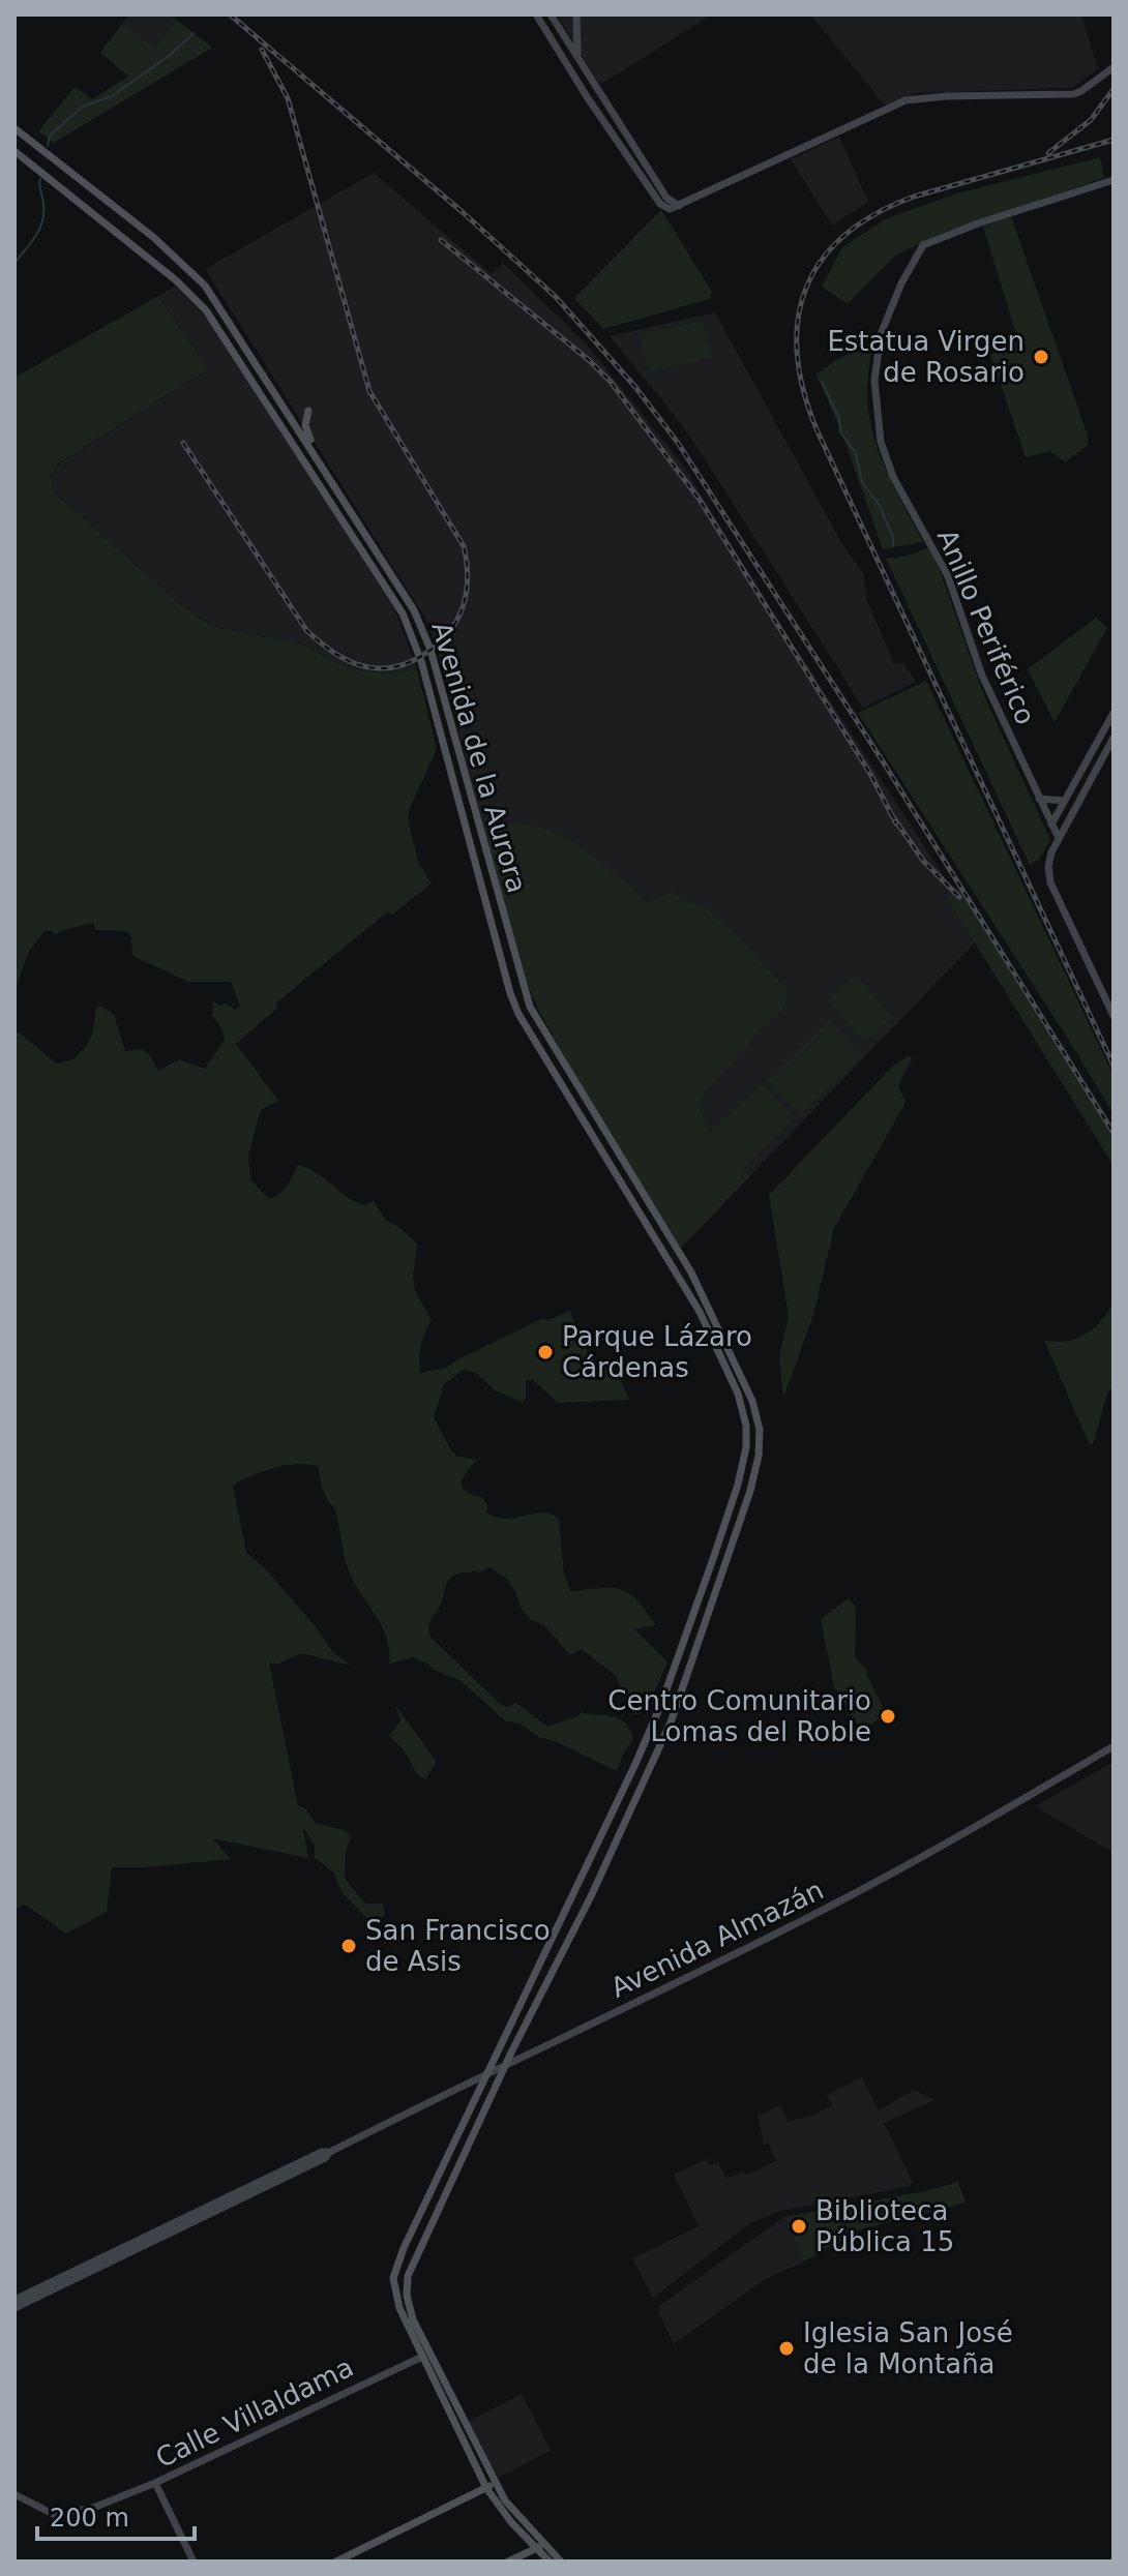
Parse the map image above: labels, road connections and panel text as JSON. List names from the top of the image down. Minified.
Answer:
{"streets":{"main road":["Avenida de la Aurora"],"street":["Anillo Periférico","Avenida Almazán","Calle Villaldama"]},"crossings":[["Avenida de la Aurora","Calle Villaldama"]],"places":["Estatua Virgen de Rosario","Parque Lázaro Cárdenas","Centro Comunitario Lomas del Roble","San Francisco de Asis","Biblioteca Pública 15","Iglesia San José de la Montaña"],"scale_bar":"200 m"}
